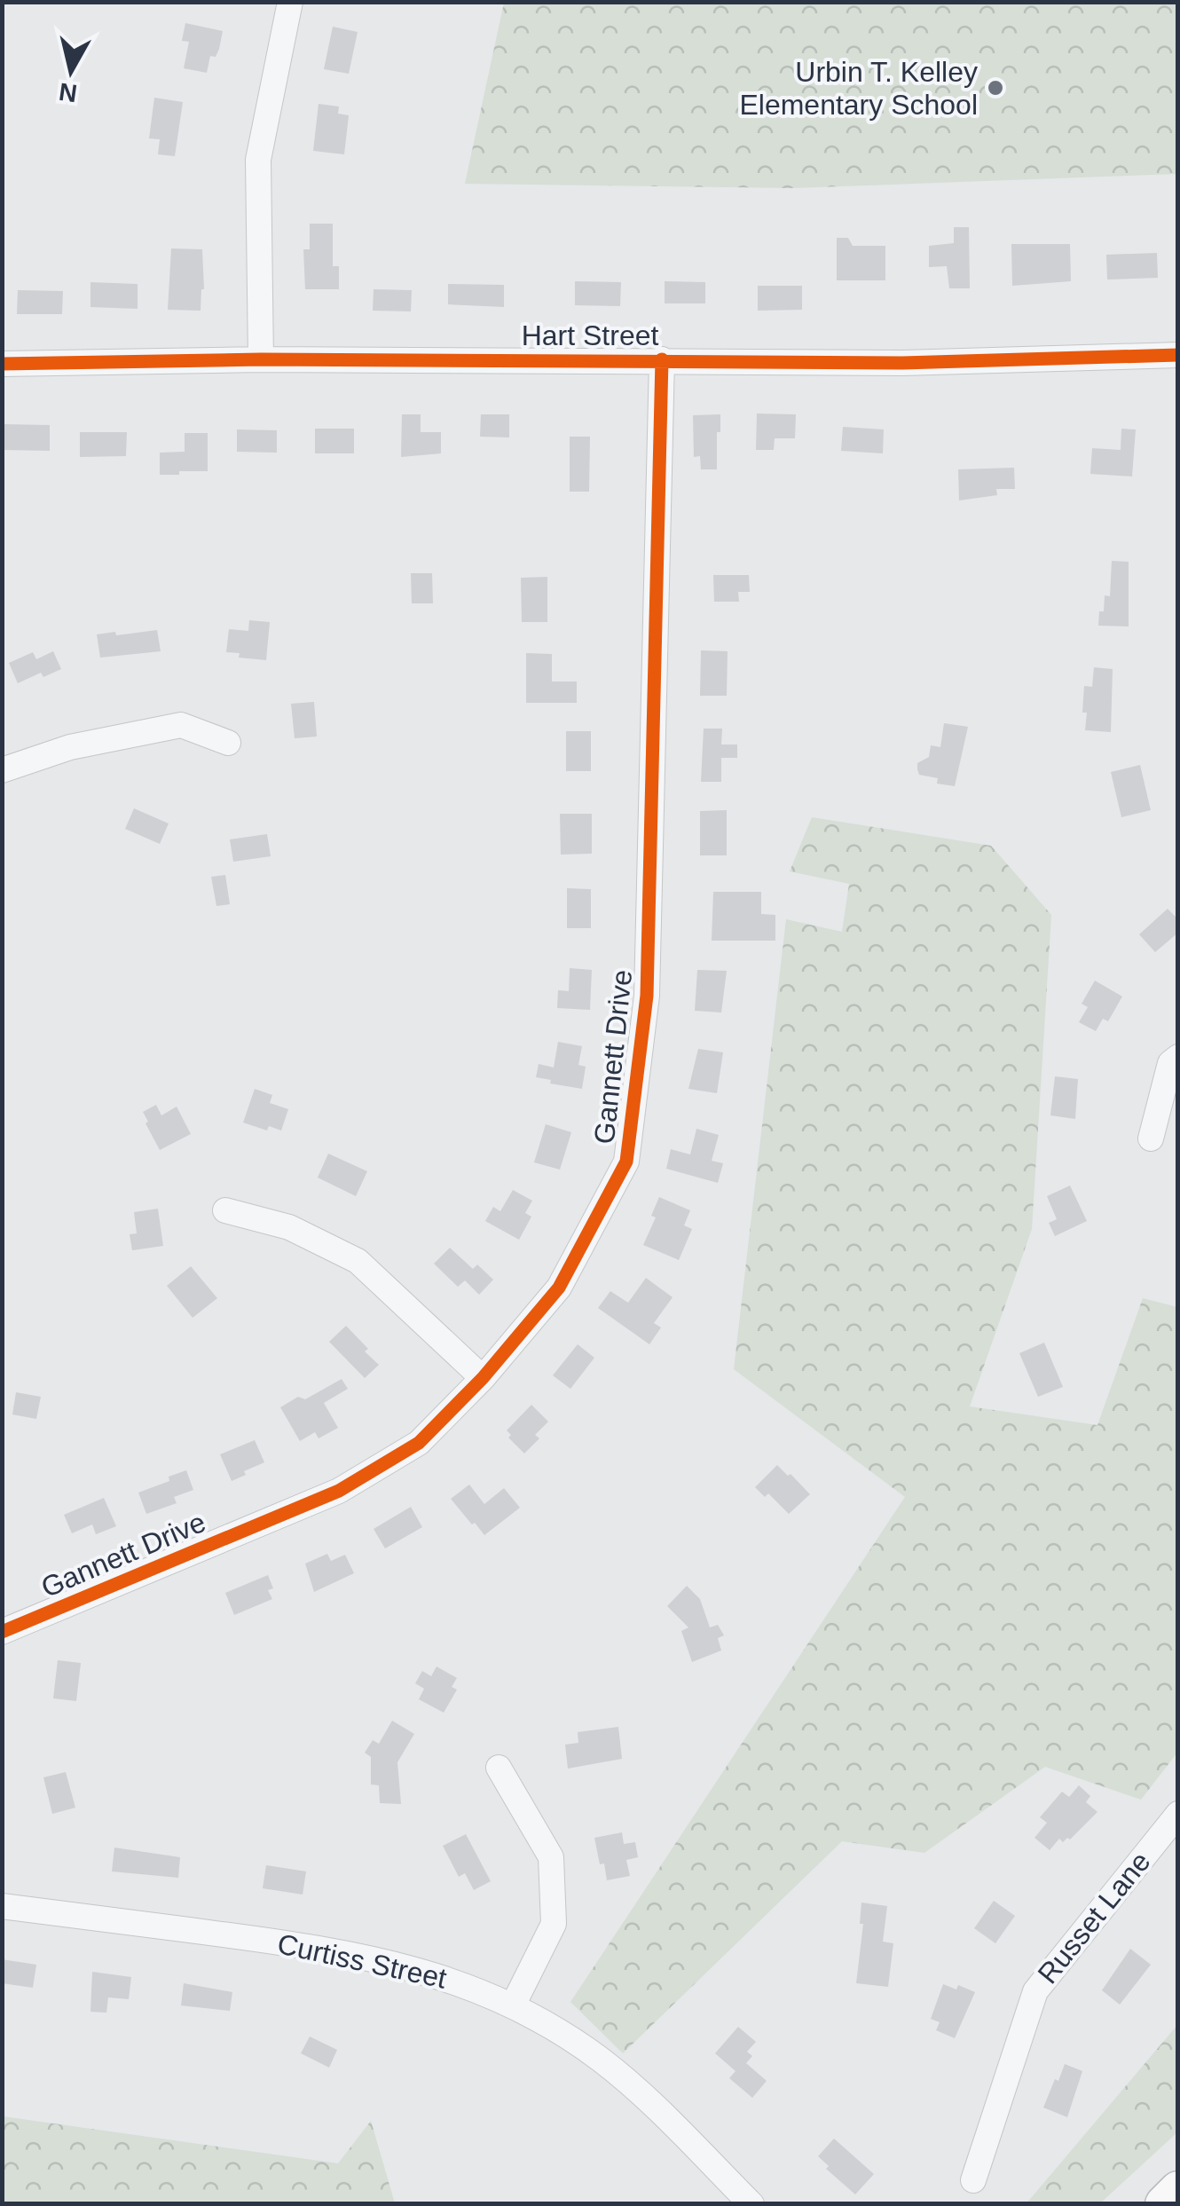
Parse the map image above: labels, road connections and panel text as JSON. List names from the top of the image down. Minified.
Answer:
{"streets":{"street":["Hart Street","Gannett Drive","Russet Lane","Curtiss Street"]},"crossings":[["Hart Street","Gannett Drive"]],"places":["Urbin T. Kelley Elementary School"],"north":"bottom"}
